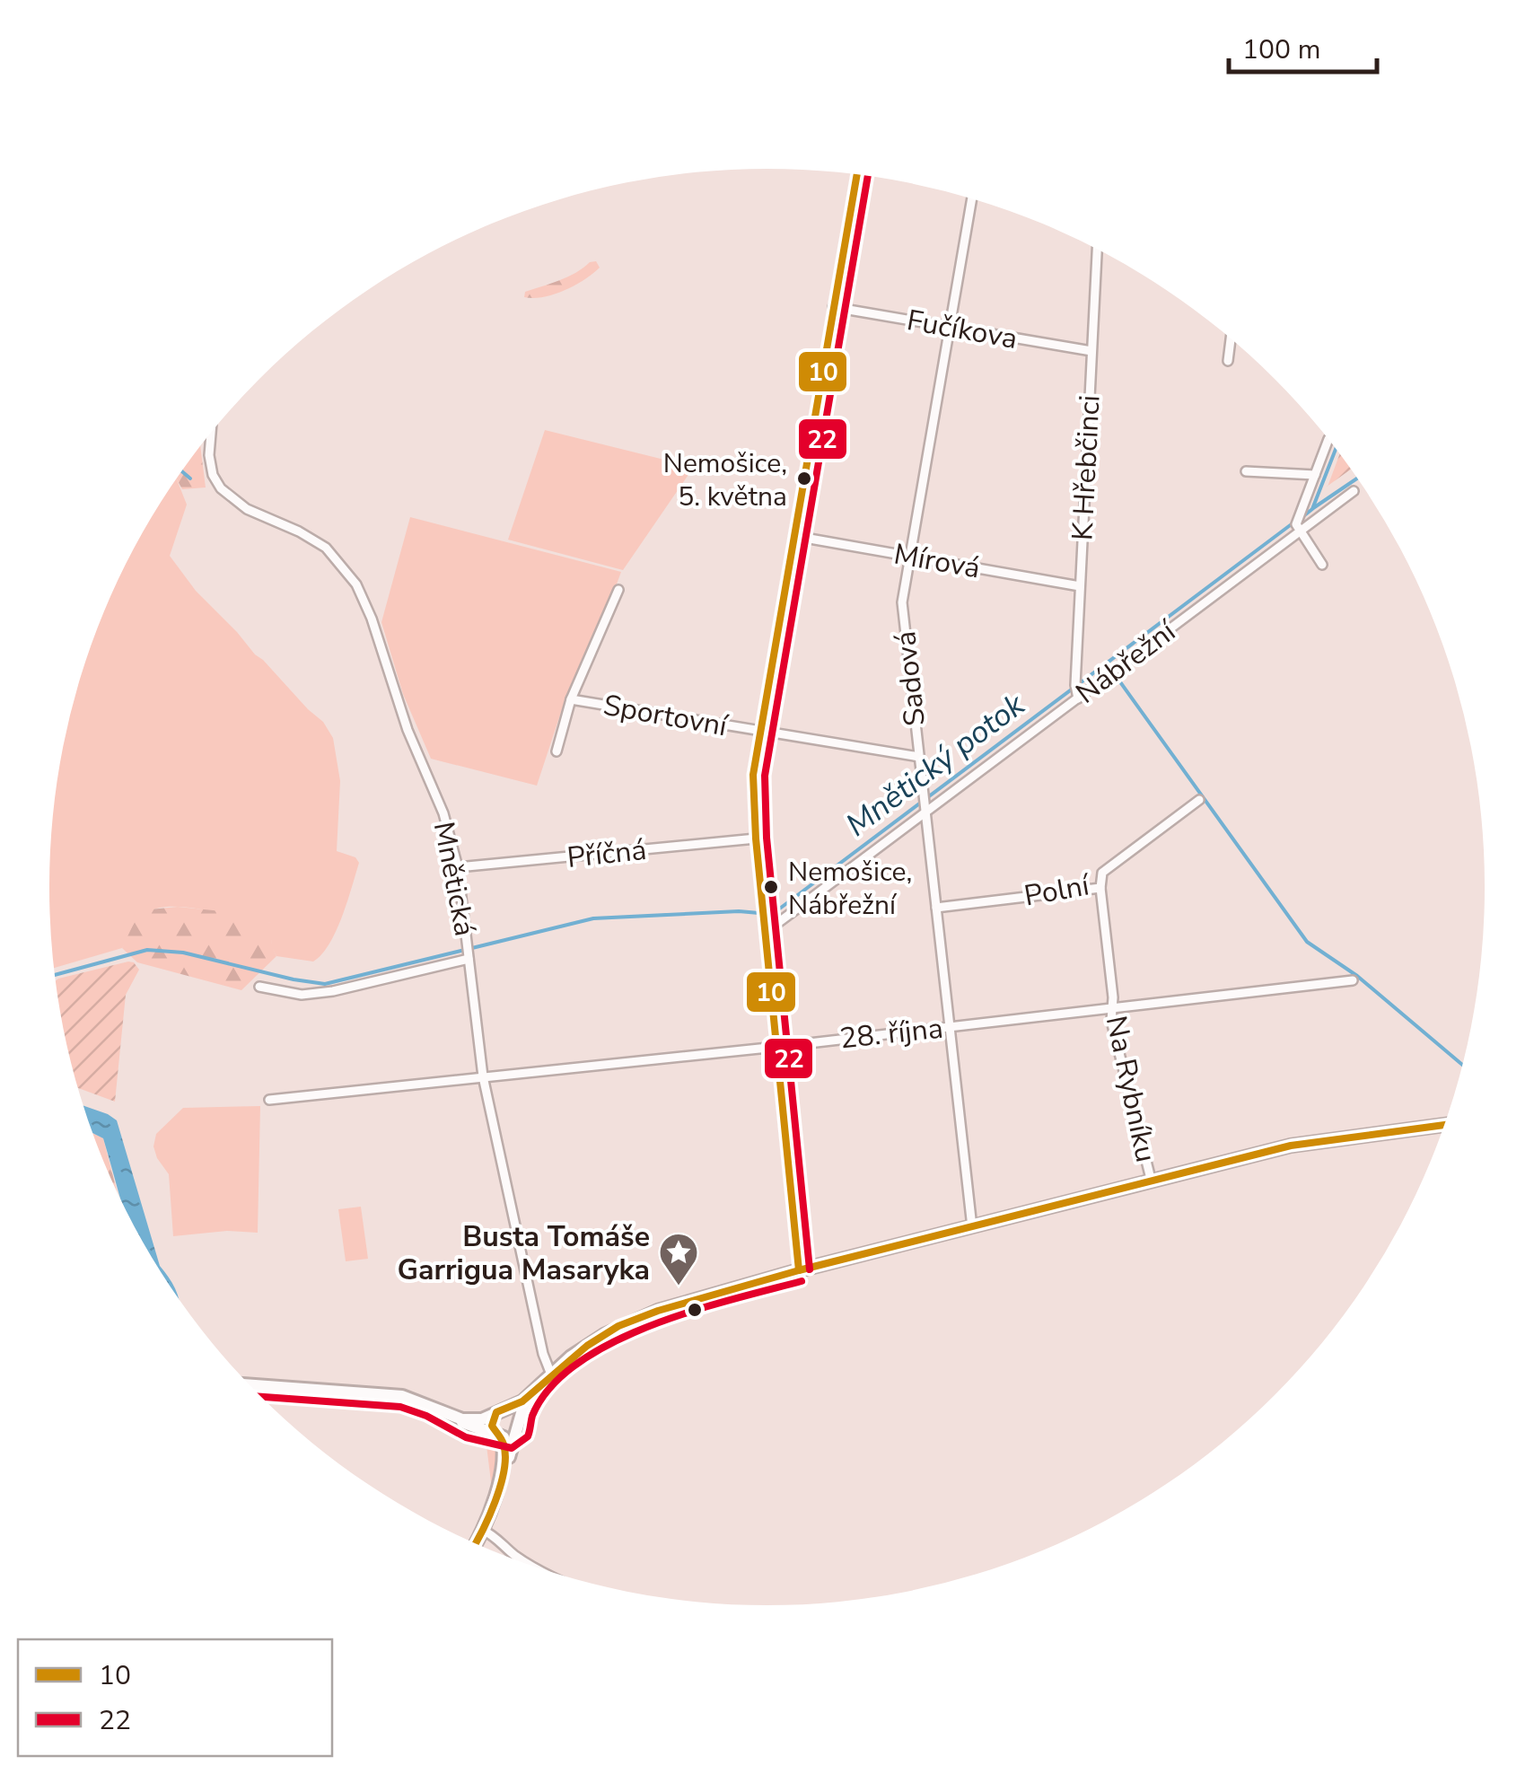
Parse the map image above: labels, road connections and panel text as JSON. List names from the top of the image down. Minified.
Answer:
{"streets":{"street":["Fučíkova","K Hřebčinci","Mírová","Nábřežní","Sadová","Sportovní","Příčná","Mnětická","Polní","28. října","Na Rybníku"]},"crossings":[["Fučíkova","K Hřebčinci"],["Fučíkova","Sadová"],["K Hřebčinci","Mírová"],["K Hřebčinci","Nábřežní"],["Mírová","Sadová"],["Nábřežní","Sadová"],["Sadová","Sportovní"],["Sadová","Polní"],["Sadová","28. října"],["Příčná","Mnětická"],["Mnětická","28. října"],["Polní","Na Rybníku"],["28. října","Na Rybníku"]],"water":["Mnětický potok"],"places":{"other":["Nemošice, 5. května","Nemošice, Nábřežní"],"place":["Busta Tomáše Garrigua Masaryka"]},"lines":["transit line 10","transit line 22"],"legend":["10","22"],"scale_bar":"100 m"}
